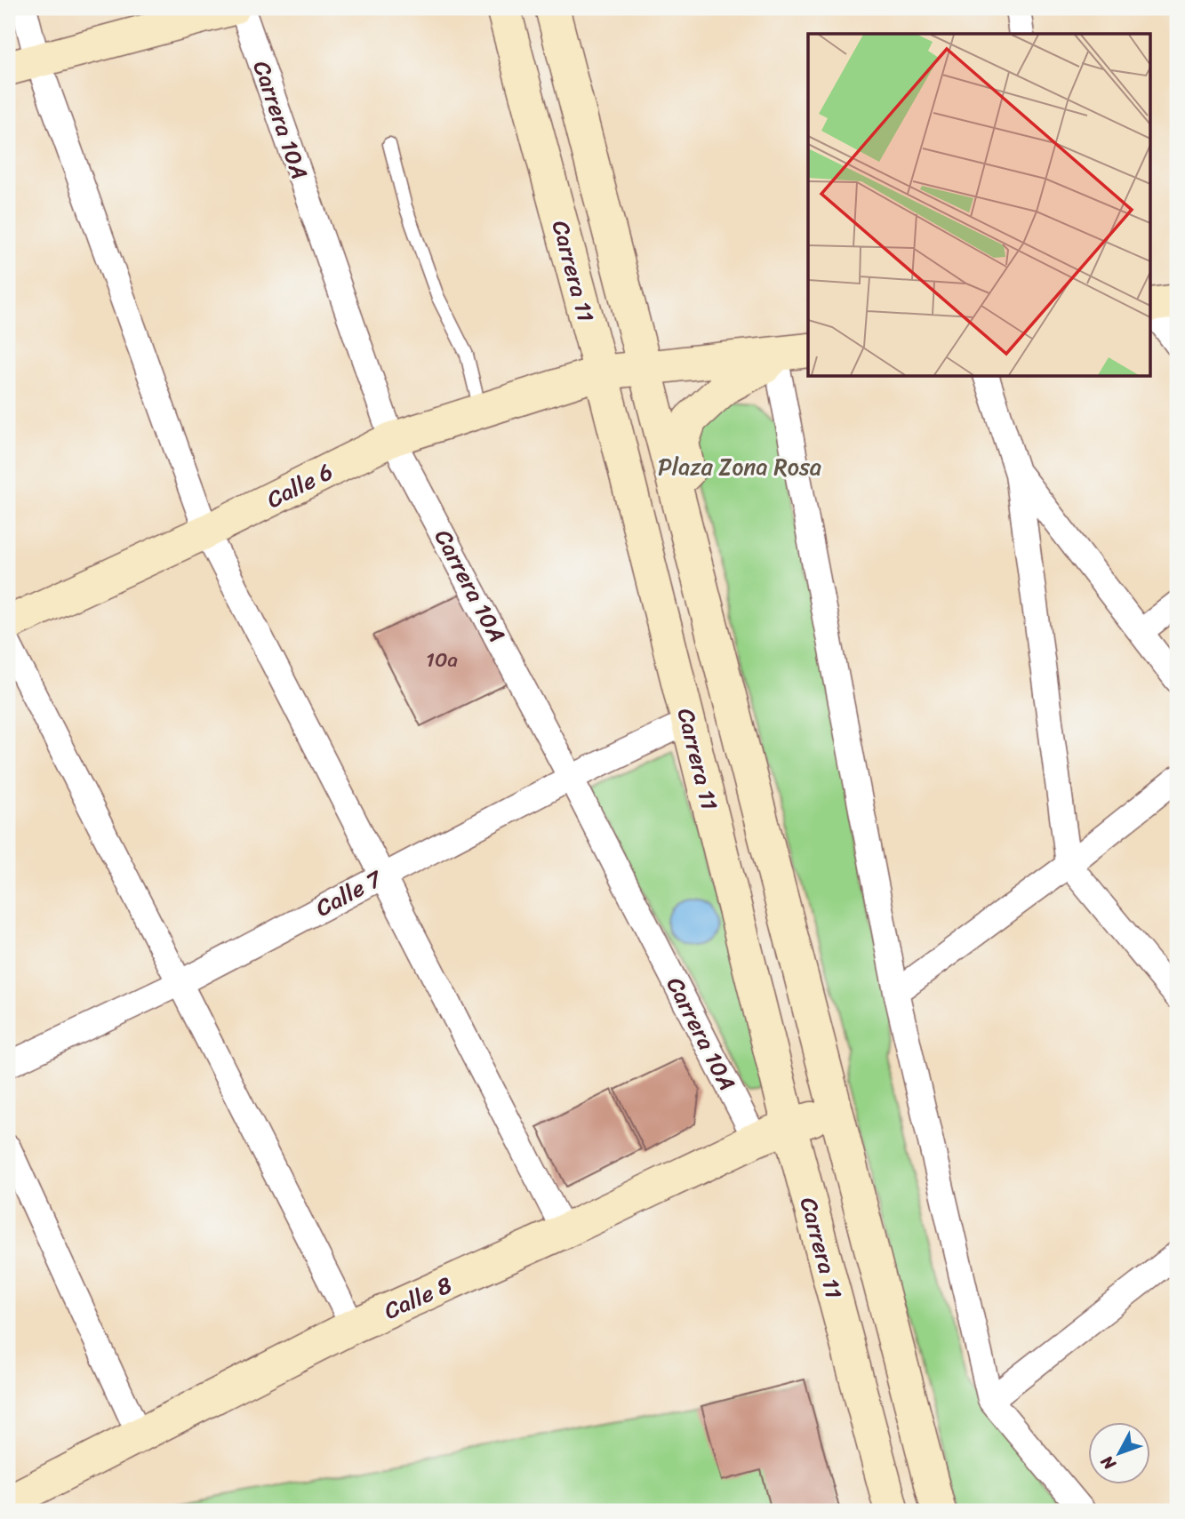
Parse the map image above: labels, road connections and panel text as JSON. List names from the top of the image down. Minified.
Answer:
{"streets":{"main road":["Carrera 11","Calle 6","Calle 8"],"street":["Carrera 10A","Calle 7"]},"crossings":[["Carrera 10A","Calle 6"],["Carrera 10A","Calle 7"],["Carrera 10A","Calle 8"],["Carrera 11","Calle 6"],["Carrera 11","Calle 7"],["Carrera 11","Calle 8"]],"parks":["Plaza Zona Rosa"],"house_numbers":["10a"],"north":"bottom left"}
